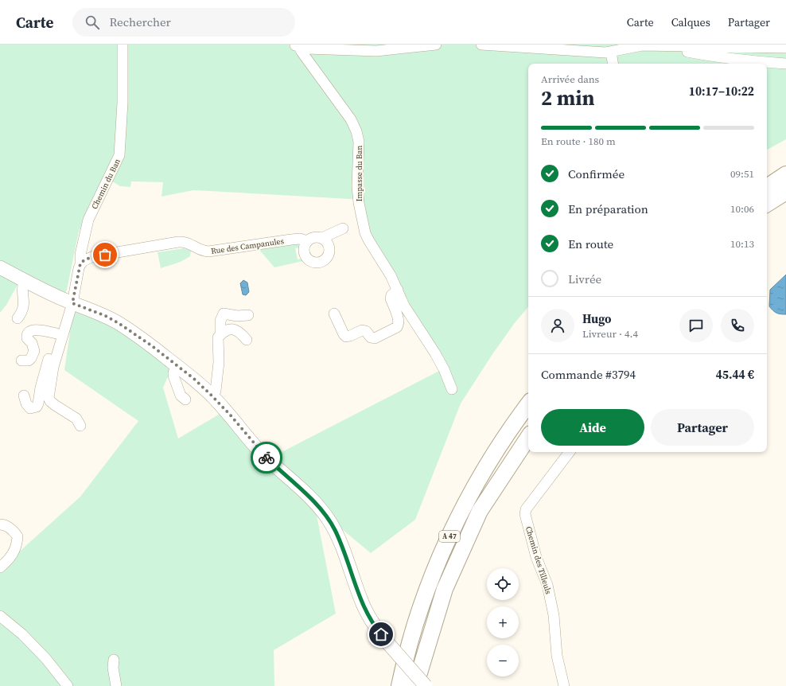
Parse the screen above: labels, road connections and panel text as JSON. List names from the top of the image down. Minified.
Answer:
{"streets":{"highway":["A 47"],"street":["Impasse du Ban","Chemin du Ban","Rue des Campanules","Chemin des Tilleuls"]},"crossings":[["Chemin du Ban","Rue des Campanules"]],"page":{"header":"Carte","search":"Rechercher","nav":["Carte","Calques","Partager"],"heading":["2 min","Arrivée dans","10:17–10:22"],"panel":["Hugo","Livreur · 4.4","Commande #3794","45.44 €"],"bar":"En route · 180 m","list":[["Confirmée","09:51"],["En préparation","10:06"],["En route","10:13"],"Livrée"],"buttons":["Aide","Partager"],"map_buttons":["+","−"]}}
